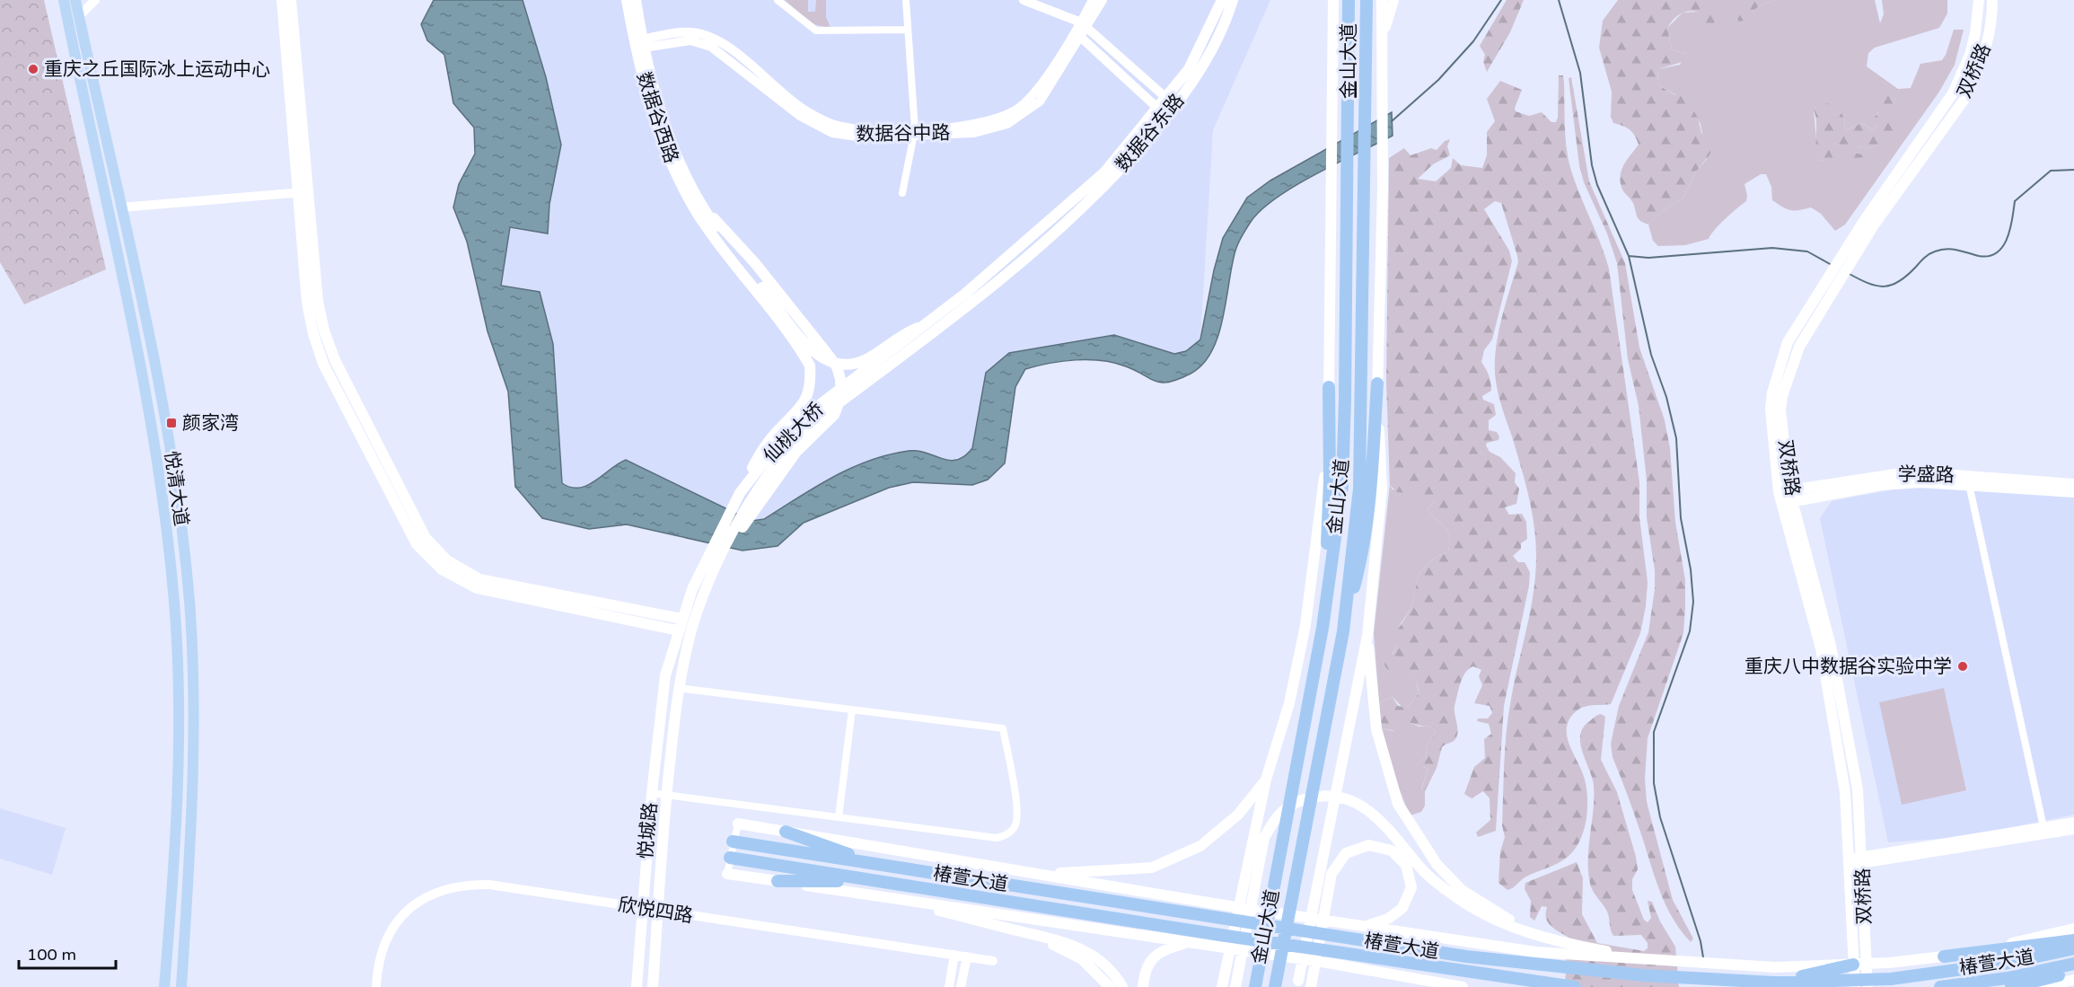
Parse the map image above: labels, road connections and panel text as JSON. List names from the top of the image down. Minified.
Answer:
{"streets":{"highway":["金山大道","椿萱大道"],"main road":["双桥路","数据谷西路","数据谷东路","仙桃大桥","学盛路","悦清大道","悦城路"],"street":["数据谷中路","欣悦四路"]},"crossings":[["双桥路","学盛路"],["数据谷西路","数据谷中路"],["数据谷东路","仙桃大桥"],["仙桃大桥","悦城路"],["悦城路","欣悦四路"]],"places":{"other":["重庆之丘国际冰上运动中心","重庆八中数据谷实验中学"],"transit":["颜家湾"]},"scale_bar":"100 m"}
